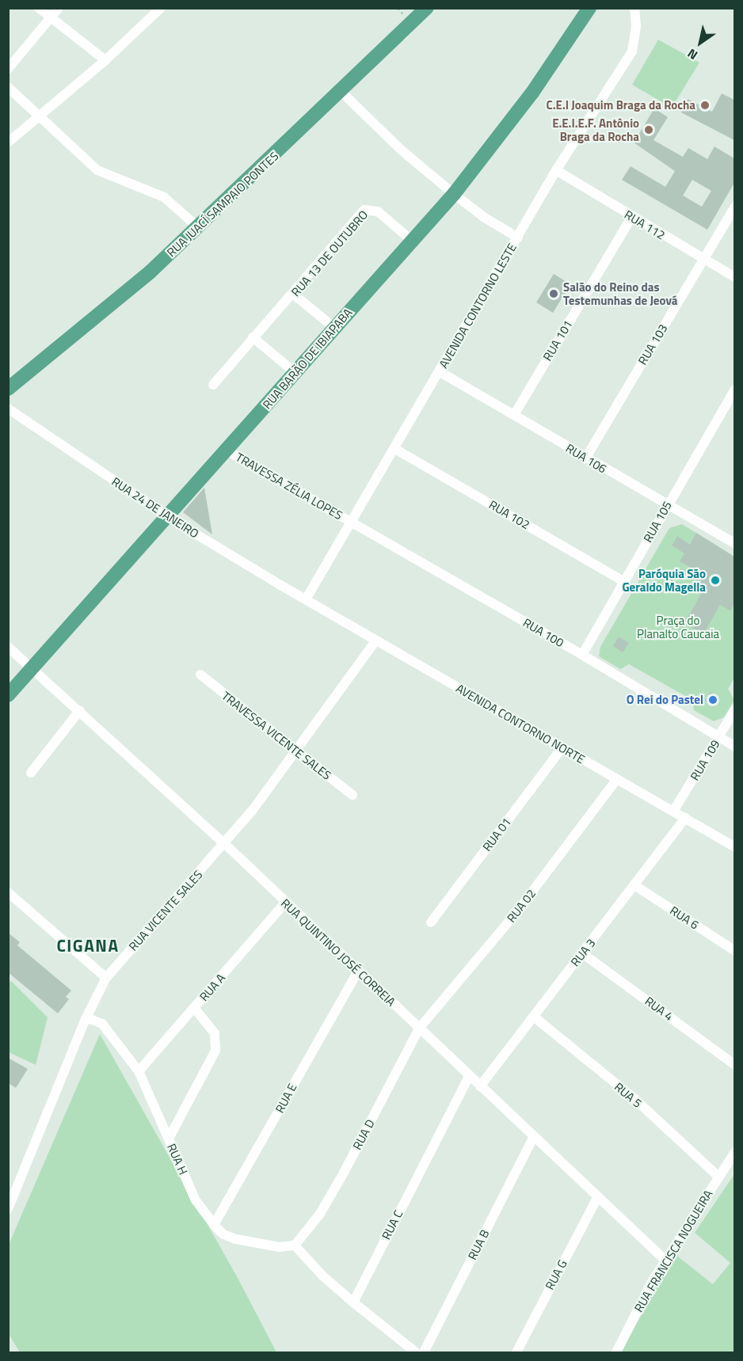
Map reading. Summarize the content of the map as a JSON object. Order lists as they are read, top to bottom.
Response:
{
  "streets": {
    "main road": ["RUA JUACÍ SAMPAIO PONTES", "RUA BARÃO DE IBIAPABA"],
    "street": [
      "RUA 112",
      "RUA 13 DE OUTUBRO",
      "AVENIDA CONTORNO LESTE",
      "RUA 101",
      "RUA 103",
      "RUA 106",
      "TRAVESSA ZÉLIA LOPES",
      "RUA 24 DE JANEIRO",
      "RUA 102",
      "RUA 105",
      "RUA 100",
      "AVENIDA CONTORNO NORTE",
      "TRAVESSA VICENTE SALES",
      "RUA 109",
      "RUA 01",
      "RUA 02",
      "RUA VICENTE SALES",
      "RUA 6",
      "RUA QUINTINO JOSÉ CORREIA",
      "RUA 3",
      "RUA A",
      "RUA 4",
      "RUA 5",
      "RUA E",
      "RUA D",
      "RUA H",
      "RUA C",
      "RUA B",
      "RUA FRANCISCA NOGUEIRA",
      "RUA G"
    ]
  },
  "crossings": [
    ["RUA 112", "AVENIDA CONTORNO LESTE"],
    ["RUA 112", "RUA 101"],
    ["RUA 112", "RUA 103"],
    ["RUA 13 DE OUTUBRO", "RUA BARÃO DE IBIAPABA"],
    ["AVENIDA CONTORNO LESTE", "RUA 106"],
    ["AVENIDA CONTORNO LESTE", "TRAVESSA ZÉLIA LOPES"],
    ["AVENIDA CONTORNO LESTE", "RUA 24 DE JANEIRO"],
    ["AVENIDA CONTORNO LESTE", "RUA 102"],
    ["AVENIDA CONTORNO LESTE", "RUA 100"],
    ["AVENIDA CONTORNO LESTE", "AVENIDA CONTORNO NORTE"],
    ["RUA 101", "RUA 106"],
    ["RUA 103", "RUA 106"],
    ["RUA BARÃO DE IBIAPABA", "TRAVESSA ZÉLIA LOPES"],
    ["RUA BARÃO DE IBIAPABA", "RUA 24 DE JANEIRO"],
    ["RUA BARÃO DE IBIAPABA", "RUA QUINTINO JOSÉ CORREIA"],
    ["RUA 106", "RUA 105"],
    ["TRAVESSA ZÉLIA LOPES", "RUA 100"],
    ["RUA 24 DE JANEIRO", "AVENIDA CONTORNO NORTE"],
    ["RUA 102", "RUA 105"],
    ["RUA 105", "RUA 100"],
    ["RUA 100", "RUA 109"],
    ["AVENIDA CONTORNO NORTE", "RUA 109"],
    ["AVENIDA CONTORNO NORTE", "RUA 01"],
    ["AVENIDA CONTORNO NORTE", "RUA 02"],
    ["AVENIDA CONTORNO NORTE", "RUA VICENTE SALES"],
    ["AVENIDA CONTORNO NORTE", "RUA 3"],
    ["TRAVESSA VICENTE SALES", "RUA VICENTE SALES"],
    ["RUA 02", "RUA QUINTINO JOSÉ CORREIA"],
    ["RUA 02", "RUA D"],
    ["RUA VICENTE SALES", "RUA QUINTINO JOSÉ CORREIA"],
    ["RUA VICENTE SALES", "RUA H"],
    ["RUA 6", "RUA 3"],
    ["RUA QUINTINO JOSÉ CORREIA", "RUA 3"],
    ["RUA QUINTINO JOSÉ CORREIA", "RUA A"],
    ["RUA QUINTINO JOSÉ CORREIA", "RUA E"],
    ["RUA QUINTINO JOSÉ CORREIA", "RUA D"],
    ["RUA QUINTINO JOSÉ CORREIA", "RUA C"],
    ["RUA QUINTINO JOSÉ CORREIA", "RUA B"],
    ["RUA QUINTINO JOSÉ CORREIA", "RUA FRANCISCA NOGUEIRA"],
    ["RUA QUINTINO JOSÉ CORREIA", "RUA G"],
    ["RUA 3", "RUA 4"],
    ["RUA 3", "RUA 5"],
    ["RUA A", "RUA H"],
    ["RUA 5", "RUA FRANCISCA NOGUEIRA"],
    ["RUA E", "RUA H"],
    ["RUA D", "RUA H"]
  ],
  "districts": ["CIGANA"],
  "parks": ["Praça do Planalto Caucaia"],
  "places": [
    "C.E.I Joaquim Braga da Rocha",
    "E.E.I.E.F. Antônio Braga da Rocha",
    "Salão do Reino das Testemunhas de Jeová",
    "Paróquia São Geraldo Magella",
    "O Rei do Pastel"
  ],
  "north": "bottom left"
}
